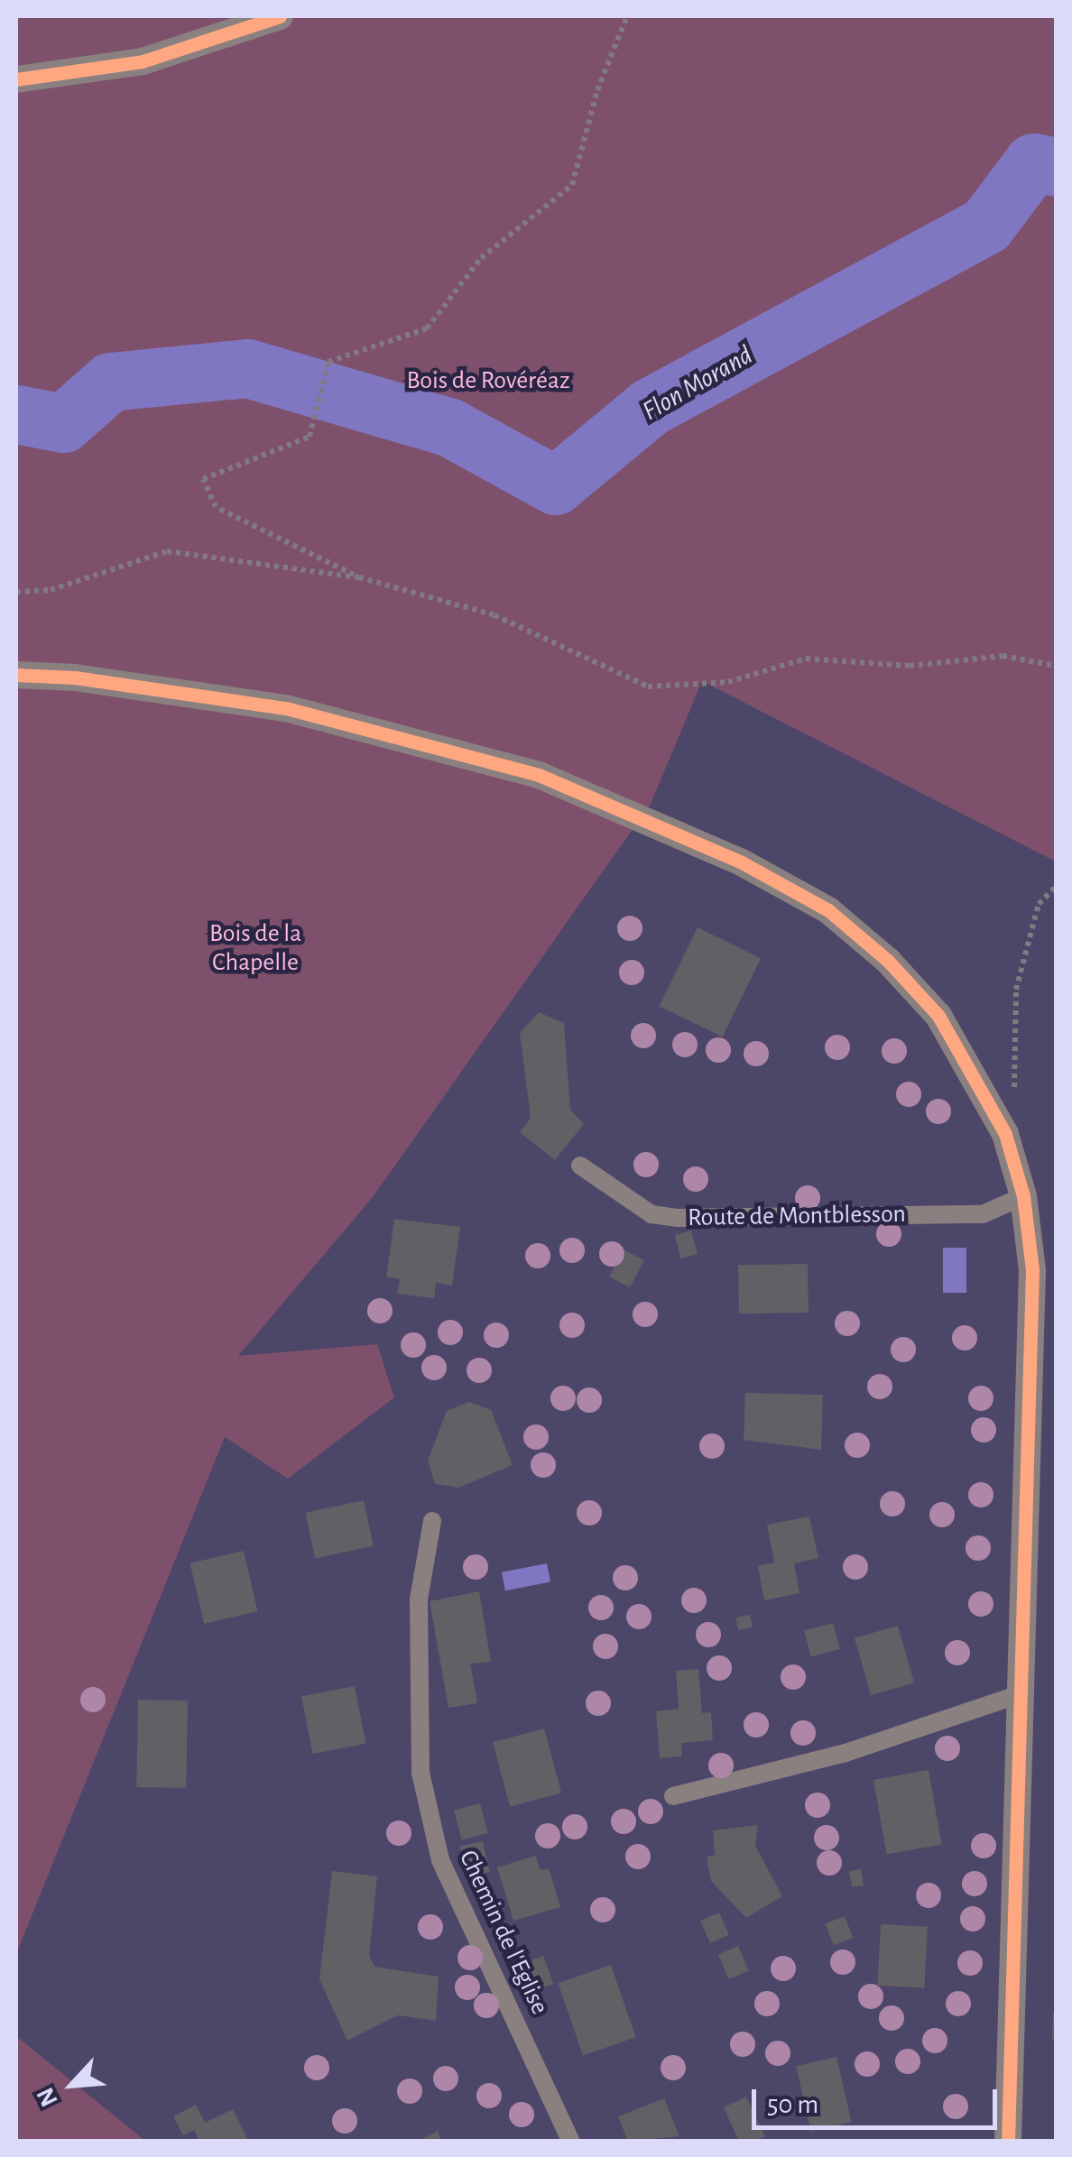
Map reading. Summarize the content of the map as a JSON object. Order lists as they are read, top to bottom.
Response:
{
  "streets": {
    "lane": ["Route de Montblesson", "Chemin de l'Eglise"]
  },
  "water": ["Flon Morand"],
  "parks": ["Bois de Rovéréaz", "Bois de la Chapelle"],
  "scale_bar": "50 m",
  "north": "bottom left"
}
